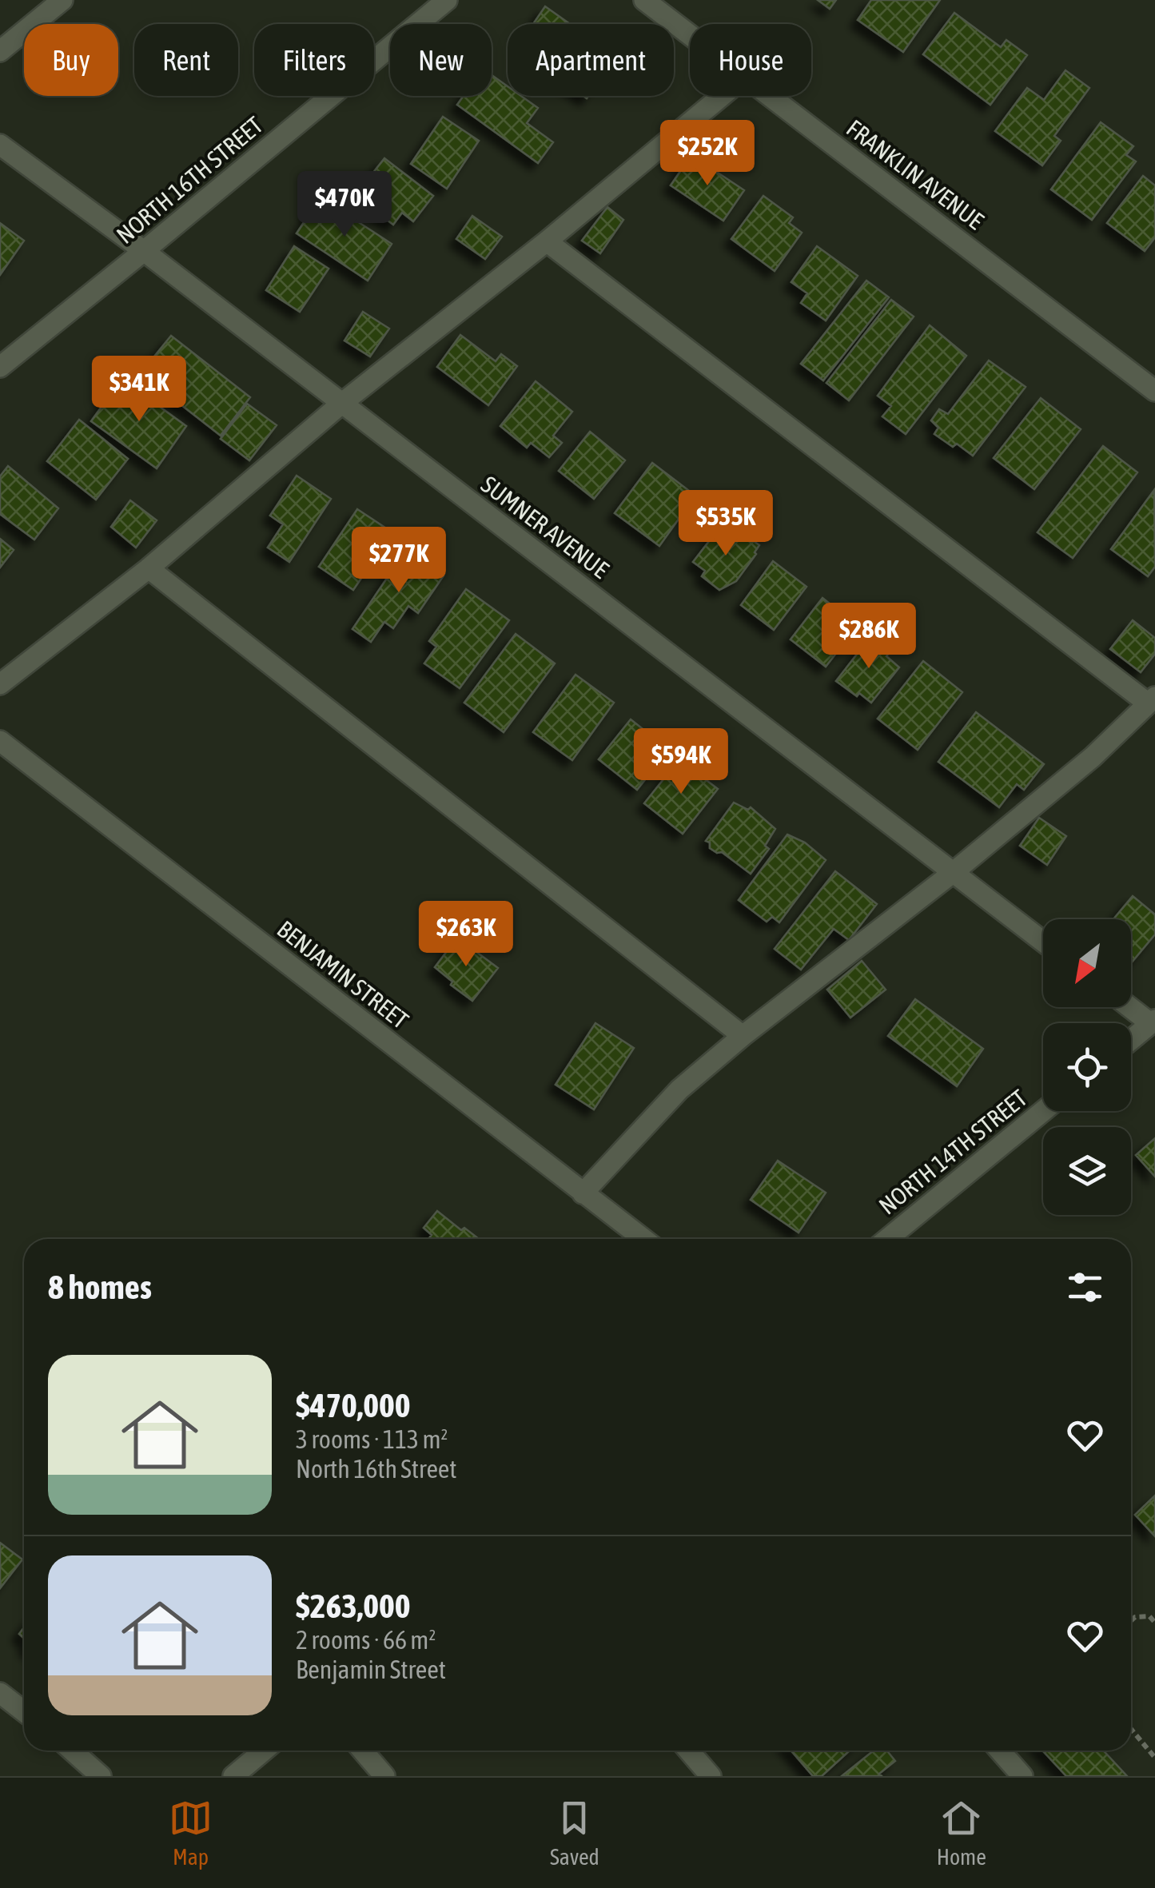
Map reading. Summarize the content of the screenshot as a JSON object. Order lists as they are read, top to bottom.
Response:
{
  "streets": {
    "street": [
      "FRANKLIN AVENUE",
      "NORTH 16TH STREET",
      "SUMNER AVENUE",
      "BENJAMIN STREET",
      "NORTH 14TH STREET"
    ]
  },
  "crossings": [
    ["NORTH 16TH STREET", "SUMNER AVENUE"]
  ],
  "north": "bottom left",
  "page": {
    "chip": [
      "Buy",
      "Rent",
      "Filters",
      "New",
      "Apartment",
      "House"
    ],
    "price": [
      "$252K",
      "$470K",
      "$341K",
      "$535K",
      "$277K",
      "$286K",
      "$594K",
      "$263K"
    ],
    "heading": "8 homes",
    "list": [
      {
        "name": "$470,000",
        "note": "3 rooms · 113 m² · North 16th Street"
      },
      {
        "name": "$263,000",
        "note": "2 rooms · 66 m² · Benjamin Street"
      }
    ],
    "tabs": ["Map", "Saved", "Home"]
  }
}
